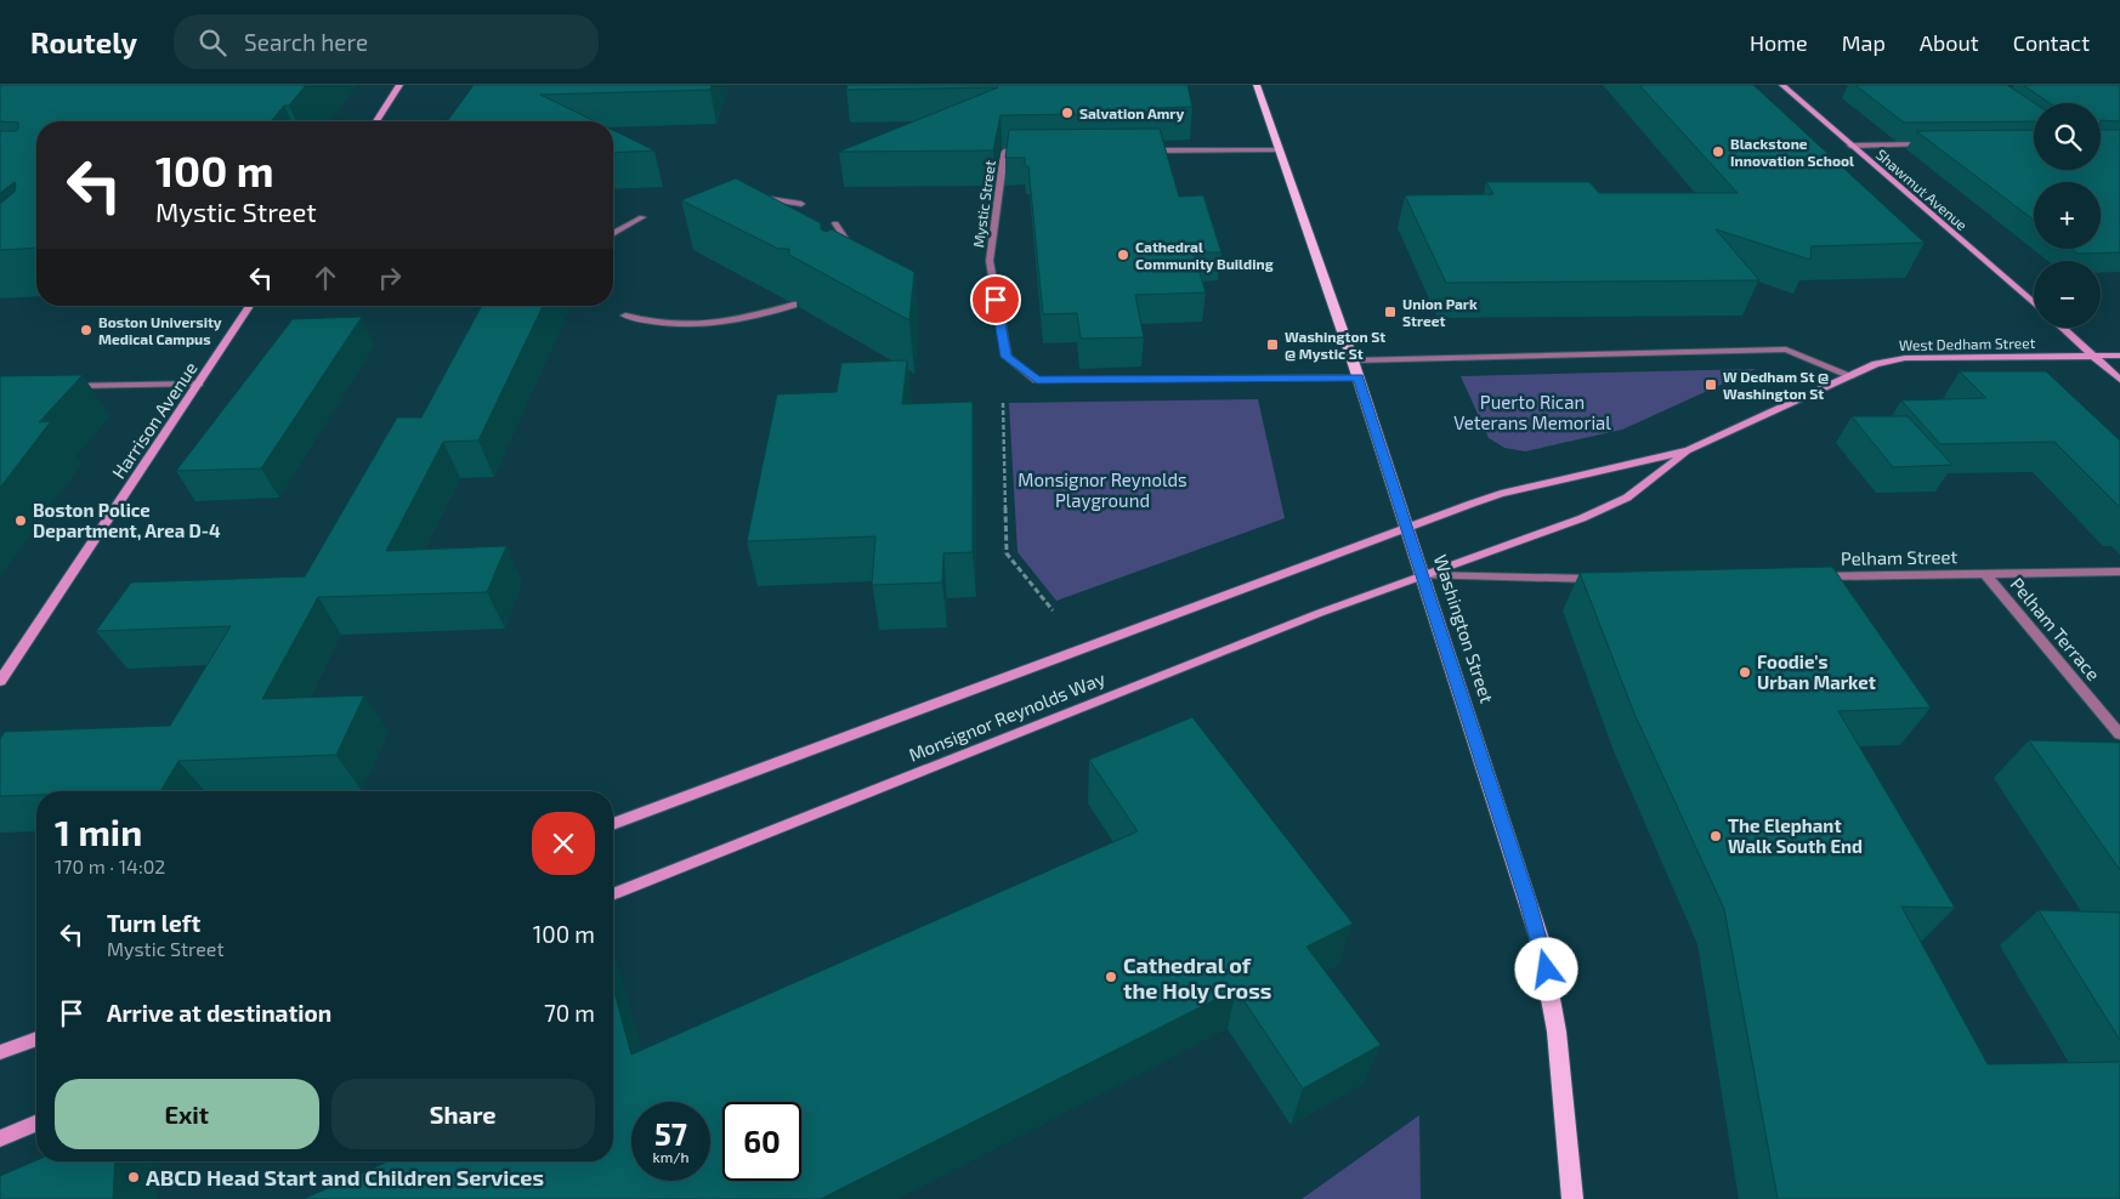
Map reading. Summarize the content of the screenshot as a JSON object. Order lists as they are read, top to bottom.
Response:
{
  "streets": {
    "main road": [
      "Shawmut Avenue",
      "West Dedham Street",
      "Harrison Avenue",
      "Washington Street",
      "Monsignor Reynolds Way"
    ],
    "street": ["Mystic Street", "Pelham Street", "Pelham Terrace"]
  },
  "crossings": [
    ["Mystic Street", "Washington Street"],
    ["West Dedham Street", "Washington Street"],
    ["West Dedham Street", "Monsignor Reynolds Way"],
    ["Pelham Street", "Pelham Terrace"],
    ["Washington Street", "Monsignor Reynolds Way"]
  ],
  "parks": ["Puerto Rican Veterans Memorial", "Monsignor Reynolds Playground"],
  "places": {
    "other": [
      "Salvation Amry",
      "Blackstone Innovation School",
      "Cathedral Community Building",
      "Boston University Medical Campus",
      "Boston Police Department, Area D-4",
      "Foodie's Urban Market",
      "The Elephant Walk South End",
      "Cathedral of the Holy Cross",
      "ABCD Head Start and Children Services"
    ],
    "transit": ["Union Park Street", "Washington St @ Mystic St", "W Dedham St @ Washington St"]
  },
  "page": {
    "header": "Routely",
    "search": "Search here",
    "nav": [
      "Home",
      "Map",
      "About",
      "Contact"
    ],
    "map_buttons": ["+", "−"],
    "turn": ["100 m", "Mystic Street"],
    "heading": ["1 min", "170 m · 14:02"],
    "list": [
      {
        "name": "Turn left",
        "note": "Mystic Street",
        "value": "100 m"
      },
      {
        "name": "Arrive at destination",
        "value": "70 m"
      }
    ],
    "buttons": ["Exit", "Share"],
    "speed": "57 km/h",
    "limit": "60"
  }
}
